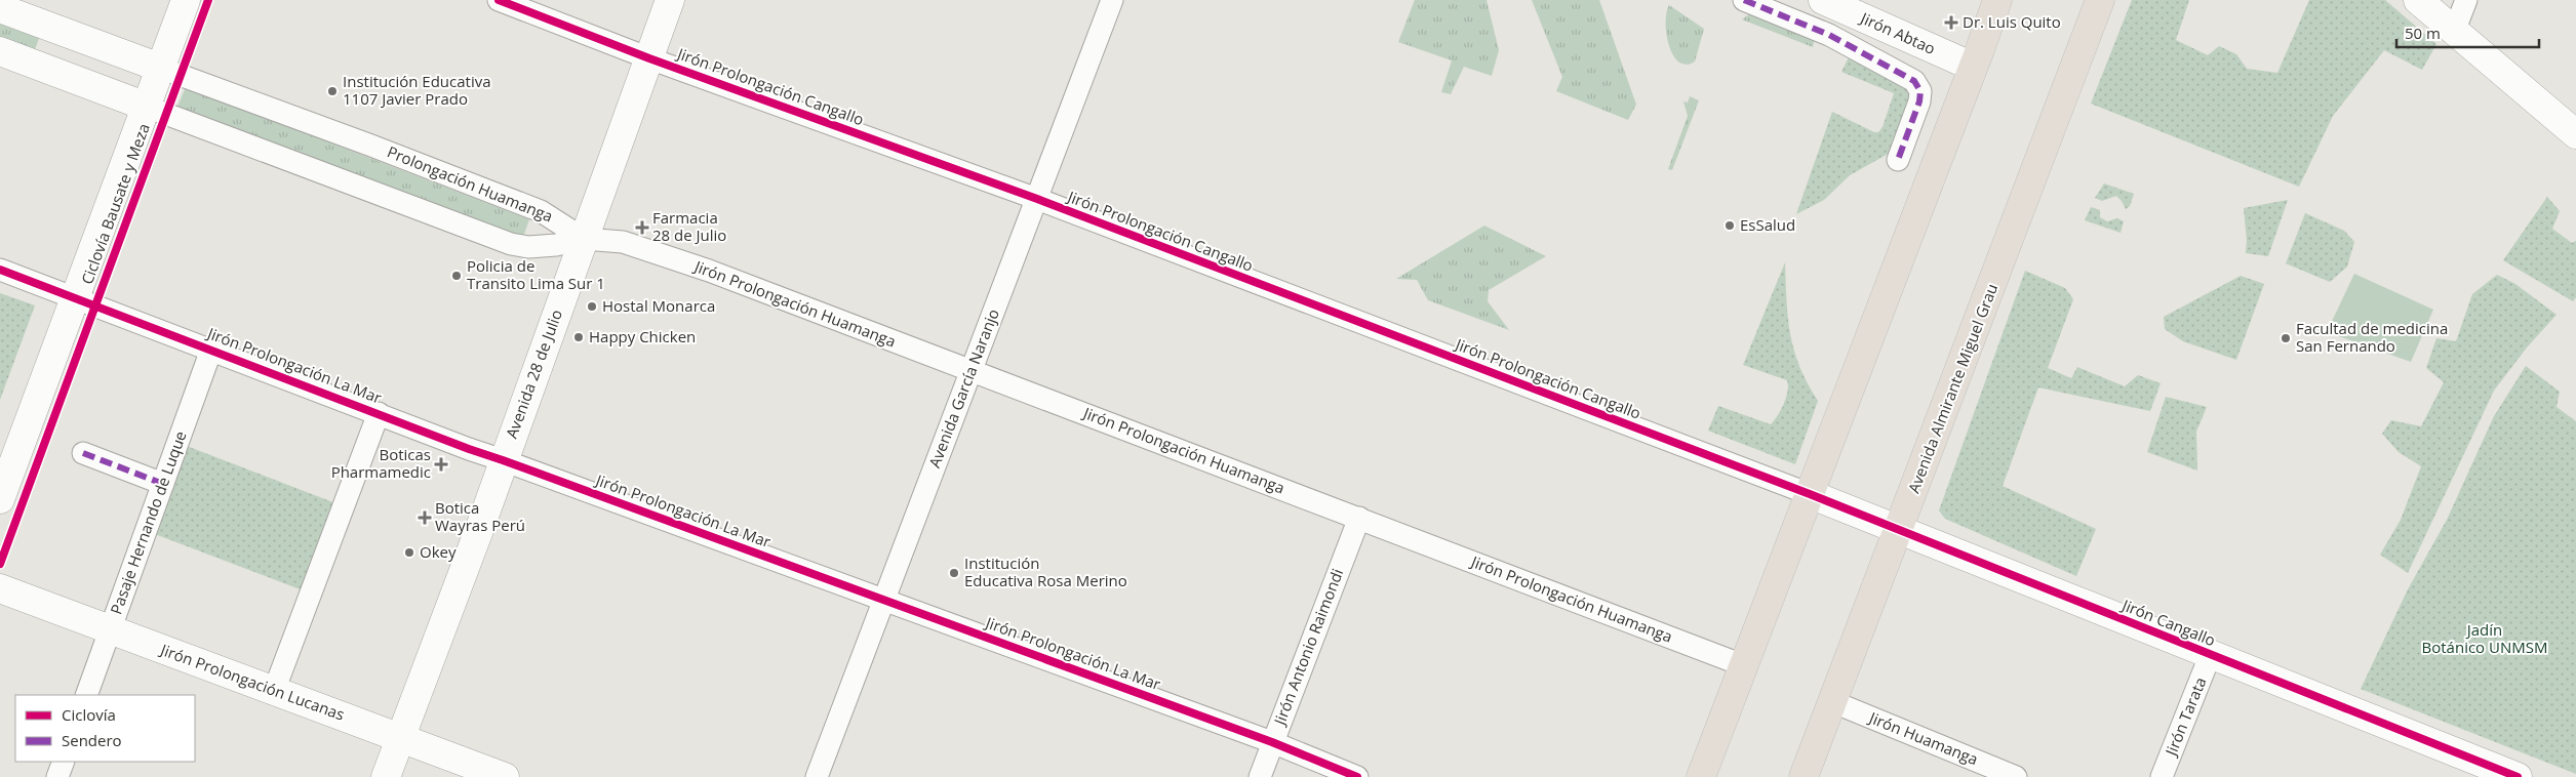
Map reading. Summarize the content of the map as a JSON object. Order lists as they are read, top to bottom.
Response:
{
  "streets": {
    "main road": ["Avenida Almirante Miguel Grau"],
    "street": [
      "Jirón Abtao",
      "Jirón Prolongación Cangallo",
      "Prolongación Huamanga",
      "Jirón Prolongación Huamanga",
      "Jirón Prolongación La Mar",
      "Avenida 28 de Julio",
      "Avenida García Naranjo",
      "Pasaje Hernando de Luque",
      "Jirón Cangallo",
      "Jirón Antonio Raimondi",
      "Jirón Prolongación Lucanas",
      "Jirón Tarata",
      "Jirón Huamanga"
    ],
    "cycle path": ["Ciclovía Bausate y Meza"]
  },
  "crossings": [
    ["Jirón Prolongación Cangallo", "Avenida 28 de Julio"],
    ["Jirón Prolongación Cangallo", "Avenida García Naranjo"],
    ["Jirón Prolongación Cangallo", "Jirón Cangallo"],
    ["Prolongación Huamanga", "Jirón Prolongación Huamanga"],
    ["Prolongación Huamanga", "Avenida 28 de Julio"],
    ["Jirón Prolongación Huamanga", "Avenida 28 de Julio"],
    ["Jirón Prolongación Huamanga", "Avenida García Naranjo"],
    ["Jirón Prolongación Huamanga", "Jirón Antonio Raimondi"],
    ["Jirón Prolongación La Mar", "Avenida 28 de Julio"],
    ["Jirón Prolongación La Mar", "Avenida García Naranjo"],
    ["Jirón Prolongación La Mar", "Pasaje Hernando de Luque"],
    ["Jirón Prolongación La Mar", "Jirón Antonio Raimondi"],
    ["Avenida 28 de Julio", "Jirón Prolongación Lucanas"],
    ["Avenida Almirante Miguel Grau", "Jirón Cangallo"],
    ["Avenida Almirante Miguel Grau", "Jirón Huamanga"],
    ["Pasaje Hernando de Luque", "Jirón Prolongación Lucanas"],
    ["Jirón Cangallo", "Jirón Tarata"]
  ],
  "parks": ["Jadín Botánico UNMSM"],
  "places": {
    "health": [
      "Dr. Luis Quito",
      "Farmacia 28 de Julio",
      "Boticas Pharmamedic",
      "Botica Wayras Perú"
    ],
    "other": [
      "Institución Educativa 1107 Javier Prado",
      "EsSalud",
      "Policia de Transito Lima Sur 1",
      "Hostal Monarca",
      "Happy Chicken",
      "Facultad de medicina San Fernando",
      "Okey",
      "Institución Educativa Rosa Merino"
    ]
  },
  "legend": ["Ciclovía", "Sendero"],
  "scale_bar": "50 m"
}
